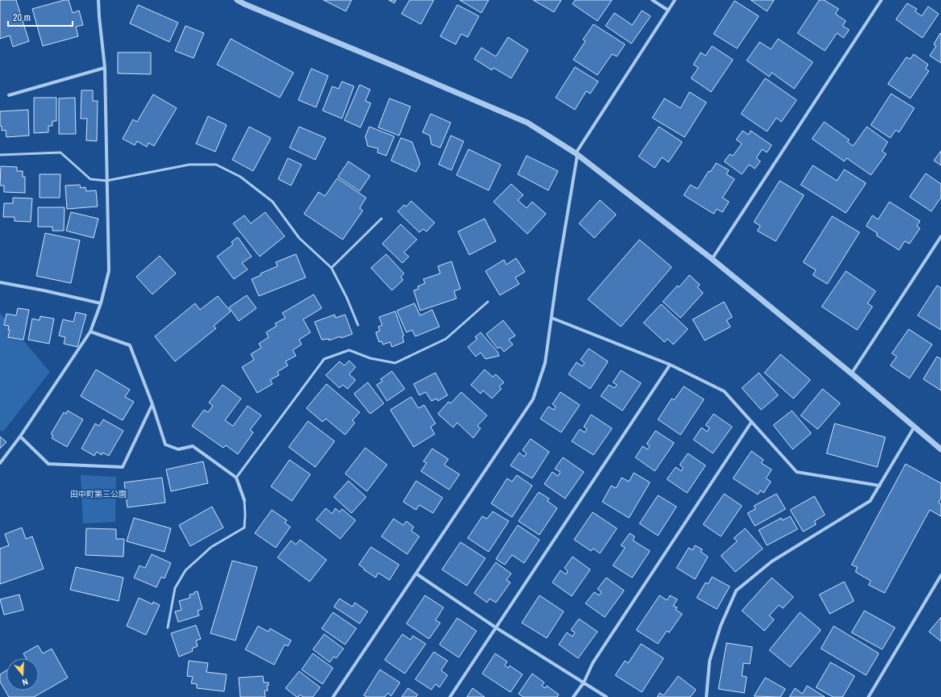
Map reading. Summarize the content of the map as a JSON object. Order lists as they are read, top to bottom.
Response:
{
  "parks": ["田中町第三公園"],
  "scale_bar": "20 m",
  "north": "bottom"
}
